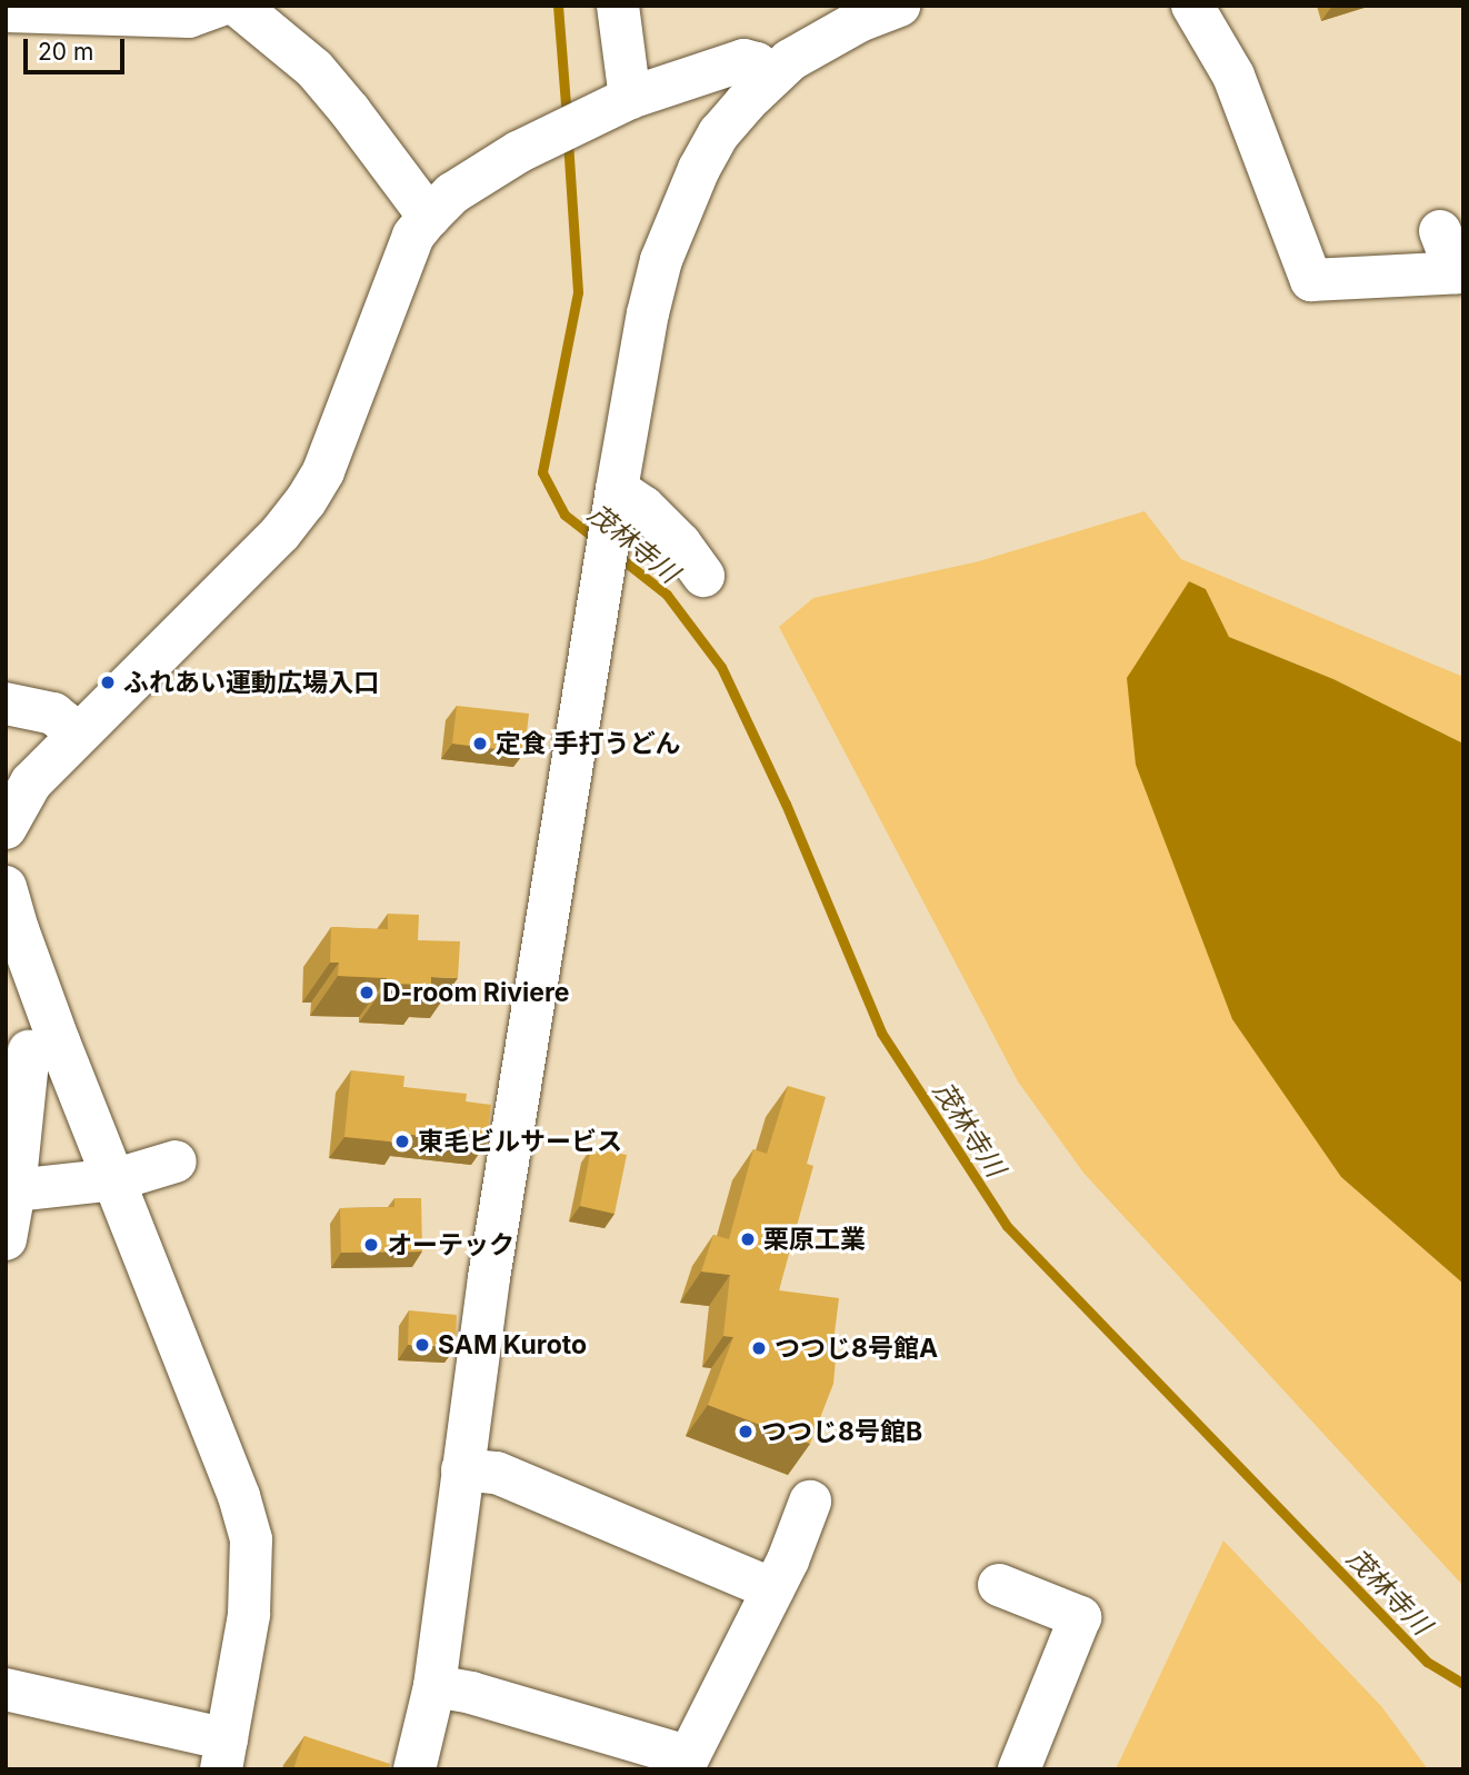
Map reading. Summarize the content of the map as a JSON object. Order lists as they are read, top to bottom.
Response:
{
  "water": ["茂林寺川"],
  "places": [
    "ふれあい運動広場入口",
    "定食 手打うどん",
    "D-room Riviere",
    "東毛ビルサービス",
    "栗原工業",
    "オーテック",
    "SAM Kuroto",
    "つつじ8号館A",
    "つつじ8号館B"
  ],
  "scale_bar": "20 m"
}
